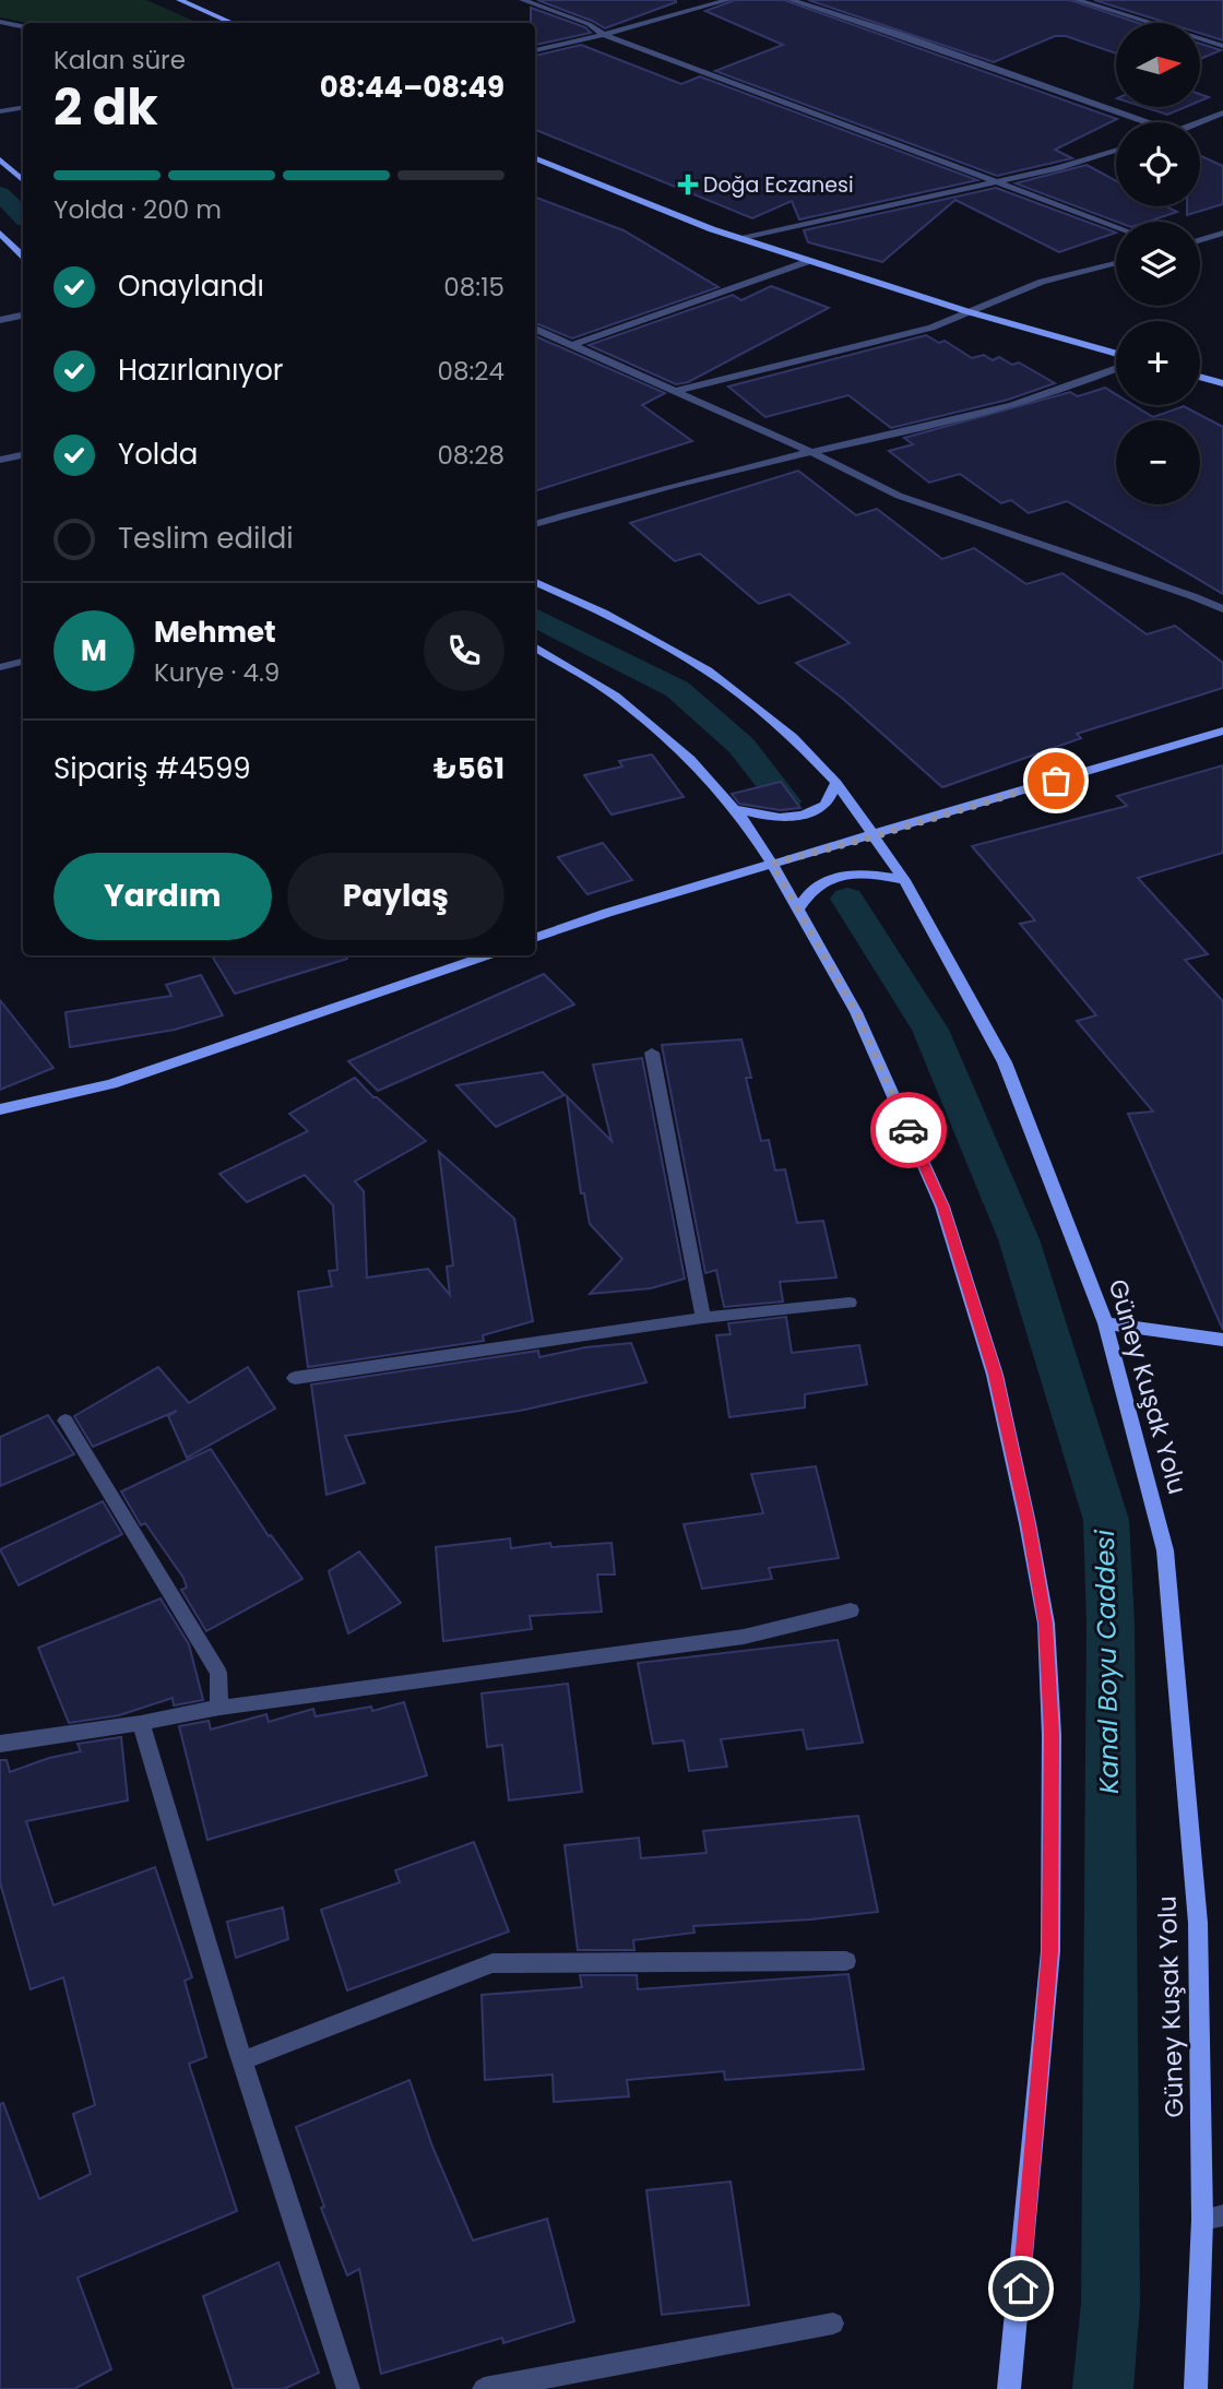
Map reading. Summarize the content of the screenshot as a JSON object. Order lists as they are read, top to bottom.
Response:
{
  "streets": {
    "main road": ["Güney Kuşak Yolu"]
  },
  "water": ["Kanal Boyu Caddesi"],
  "places": {
    "health": ["Doğa Eczanesi"]
  },
  "north": "right",
  "page": {
    "map_buttons": ["+", "−"],
    "heading": ["2 dk", "Kalan süre", "08:44–08:49"],
    "panel": [
      "Mehmet",
      "Kurye · 4.9",
      "Sipariş #4599",
      "₺561"
    ],
    "bar": "Yolda · 200 m",
    "list": [
      ["Onaylandı", "08:15"],
      ["Hazırlanıyor", "08:24"],
      ["Yolda", "08:28"],
      "Teslim edildi"
    ],
    "round": "M",
    "buttons": ["Yardım", "Paylaş"]
  }
}
